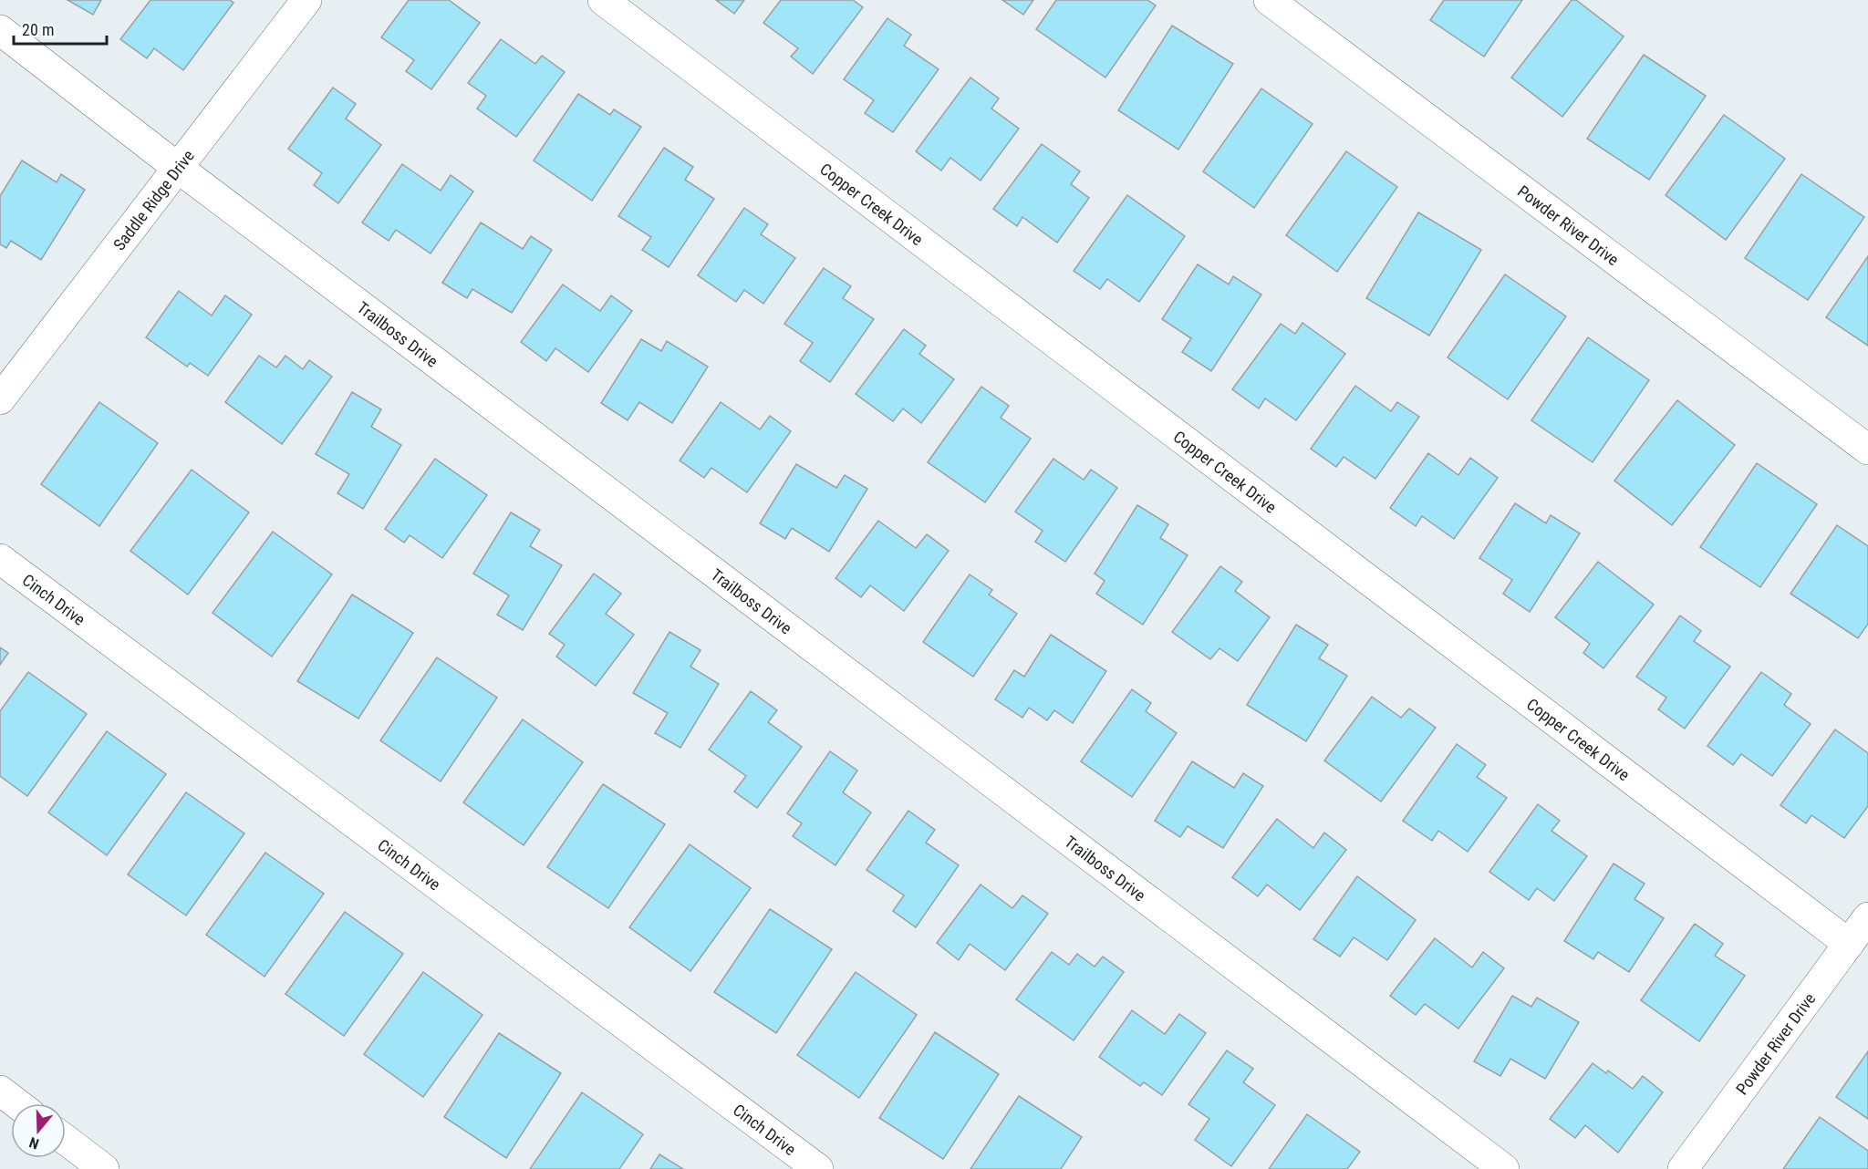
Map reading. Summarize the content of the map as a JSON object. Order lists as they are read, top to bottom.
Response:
{
  "streets": {
    "street": [
      "Saddle Ridge Drive",
      "Copper Creek Drive",
      "Powder River Drive",
      "Trailboss Drive",
      "Cinch Drive"
    ]
  },
  "crossings": [
    ["Saddle Ridge Drive", "Trailboss Drive"],
    ["Copper Creek Drive", "Powder River Drive"]
  ],
  "scale_bar": "20 m",
  "north": "bottom"
}
